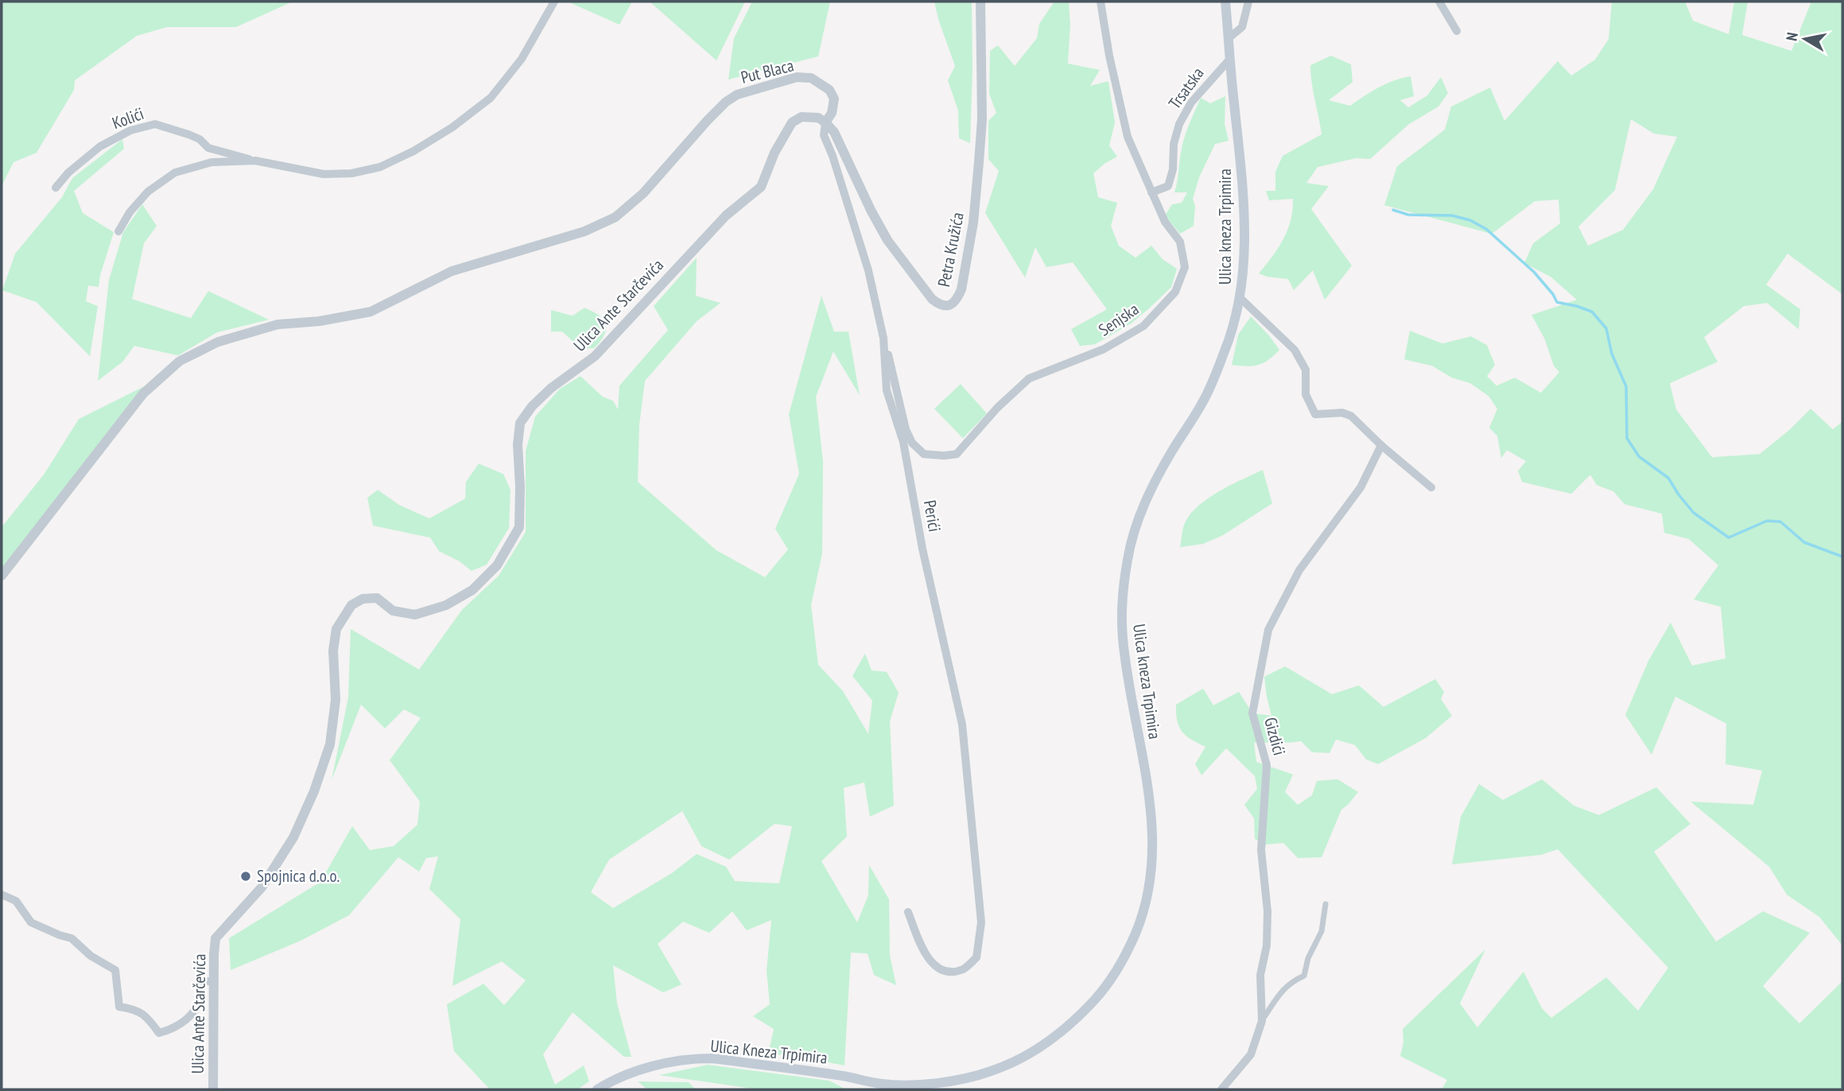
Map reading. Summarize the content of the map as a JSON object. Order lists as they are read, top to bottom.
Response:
{
  "streets": {
    "main road": ["Ulica kneza Trpimira", "Ulica Kneza Trpimira"],
    "street": [
      "Put Blaca",
      "Trsatska",
      "Kolići",
      "Petra Kružića",
      "Ulica Ante Starčevića",
      "Senjska",
      "Perići",
      "Gizdići"
    ]
  },
  "crossings": [
    ["Put Blaca", "Petra Kružića"],
    ["Put Blaca", "Ulica Ante Starčevića"],
    ["Put Blaca", "Perići"],
    ["Trsatska", "Ulica kneza Trpimira"],
    ["Trsatska", "Senjska"],
    ["Ulica kneza Trpimira", "Ulica Kneza Trpimira"],
    ["Petra Kružića", "Ulica Ante Starčevića"],
    ["Petra Kružića", "Perići"],
    ["Ulica Ante Starčevića", "Perići"],
    ["Senjska", "Perići"]
  ],
  "places": ["Spojnica d.o.o."],
  "north": "left"
}
